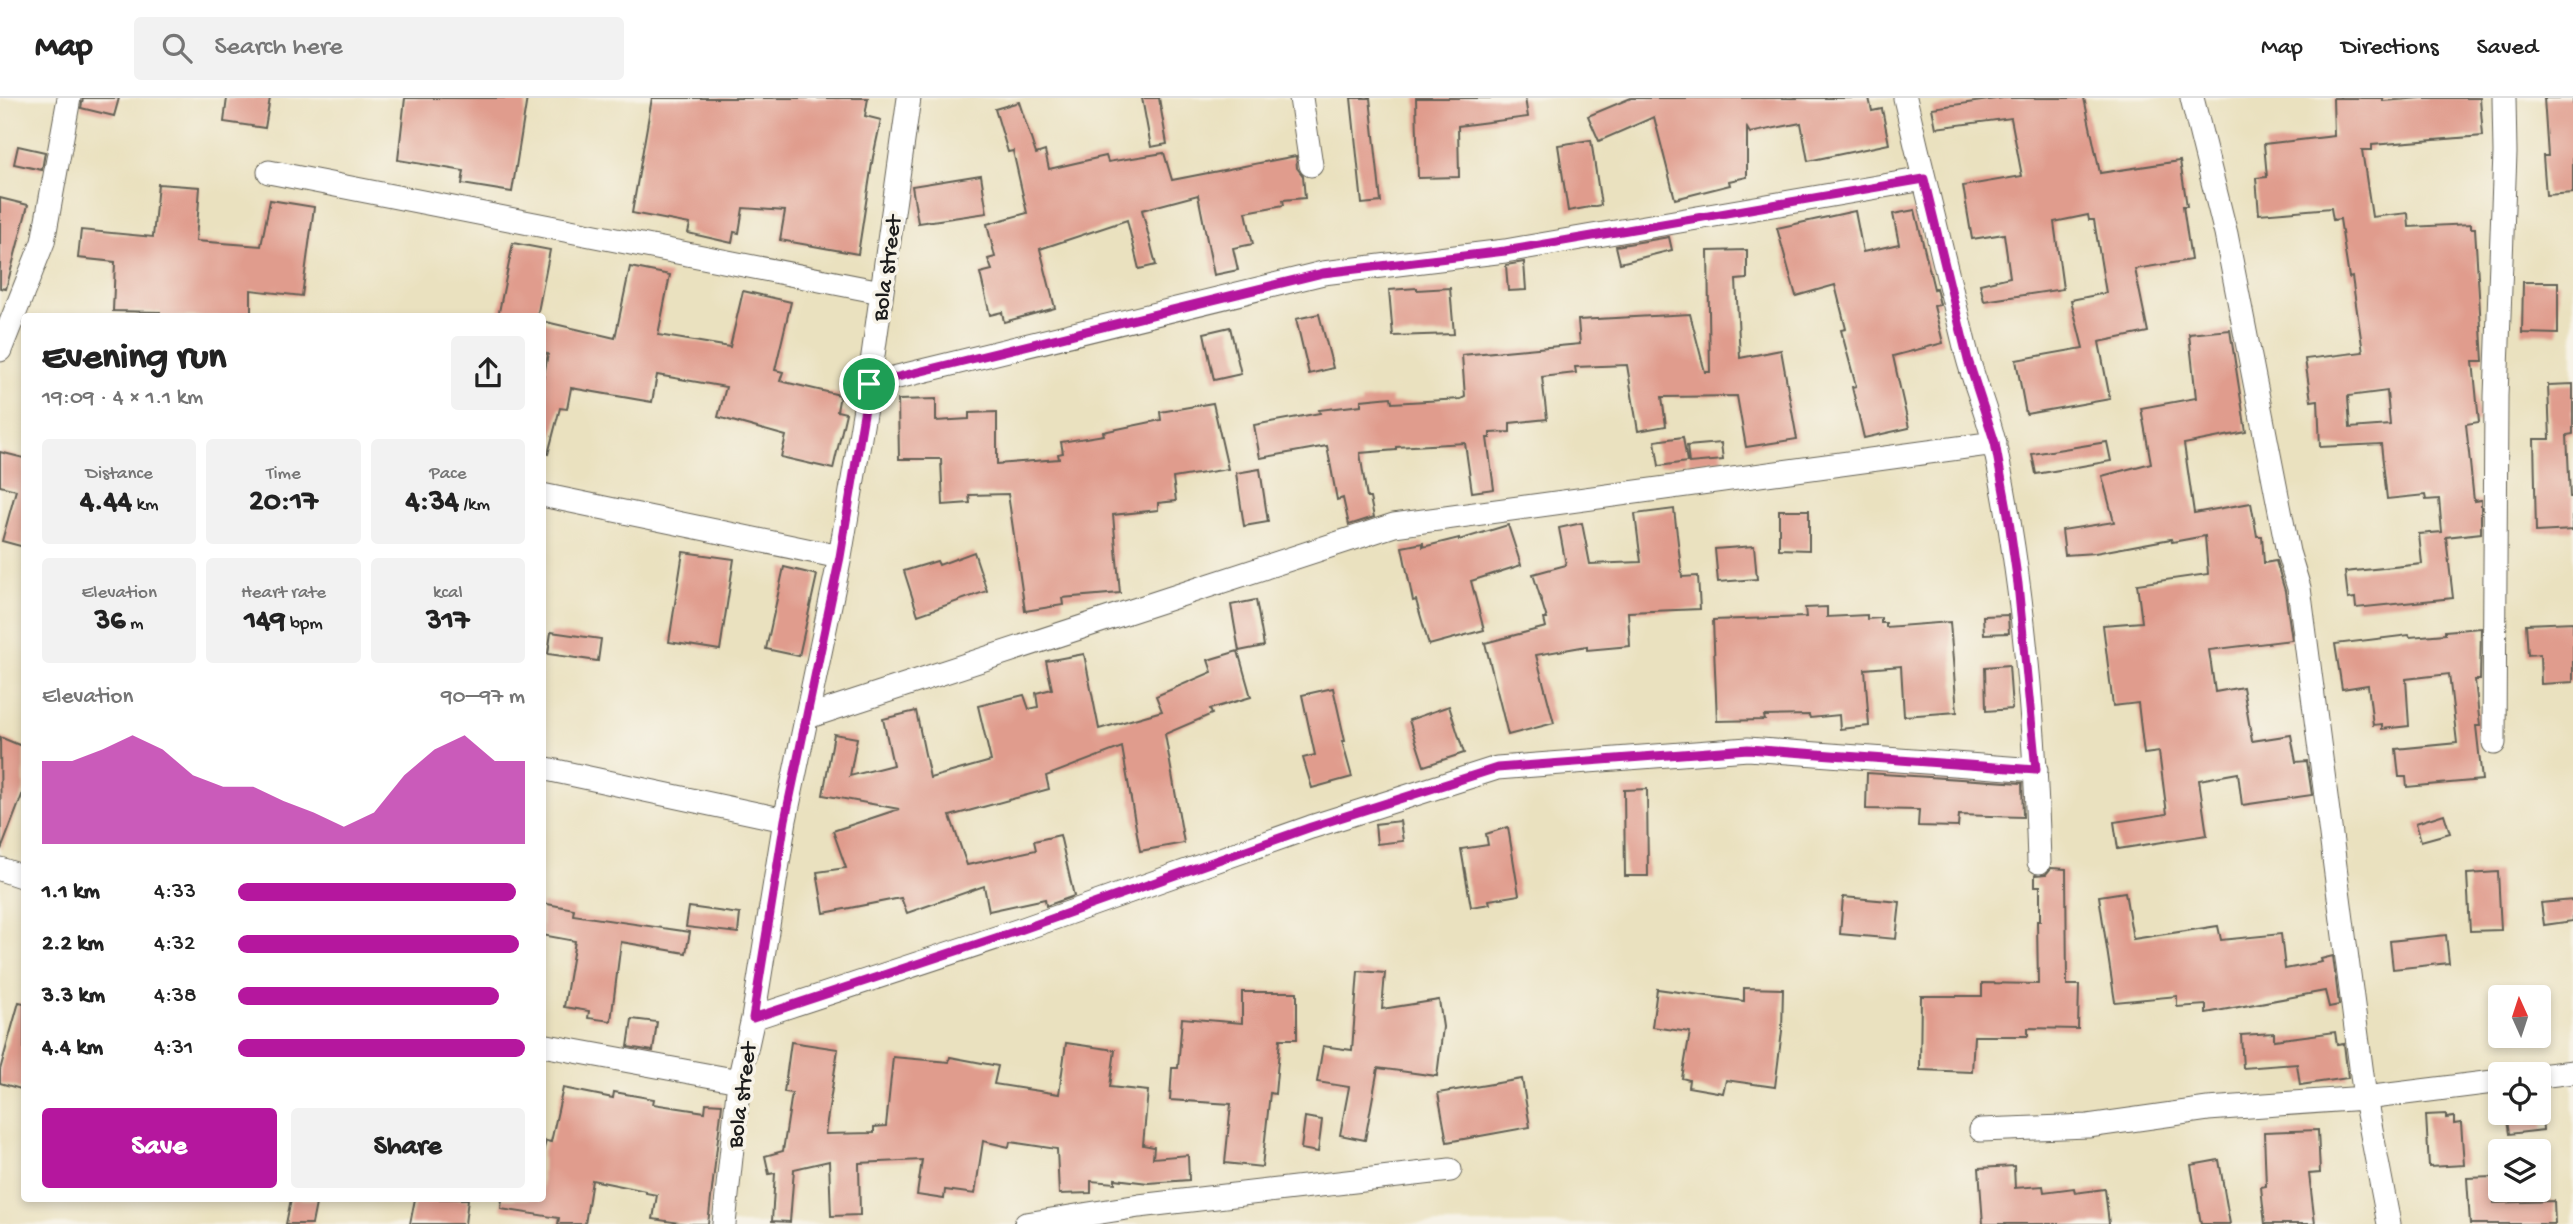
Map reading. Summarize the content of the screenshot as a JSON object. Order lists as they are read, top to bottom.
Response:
{
  "streets": {
    "street": ["Bola street"]
  },
  "north": "top",
  "page": {
    "header": "Map",
    "search": "Search here",
    "nav": ["Map", "Directions", "Saved"],
    "heading": ["Evening run", "19:09 · 4 × 1.1 km"],
    "stats": [
      ["Distance", "4.44 km"],
      ["Time", "20:17"],
      ["Pace", "4:34 /km"],
      ["Elevation", "36 m"],
      ["Heart rate", "149 bpm"],
      ["kcal", "317"]
    ],
    "chart": ["Elevation", "90–97 m"],
    "list": [
      {
        "name": "1.1 km",
        "note": "4:33"
      },
      {
        "name": "2.2 km",
        "note": "4:32"
      },
      {
        "name": "3.3 km",
        "note": "4:38"
      },
      {
        "name": "4.4 km",
        "note": "4:31"
      }
    ],
    "buttons": ["Save", "Share"]
  }
}
